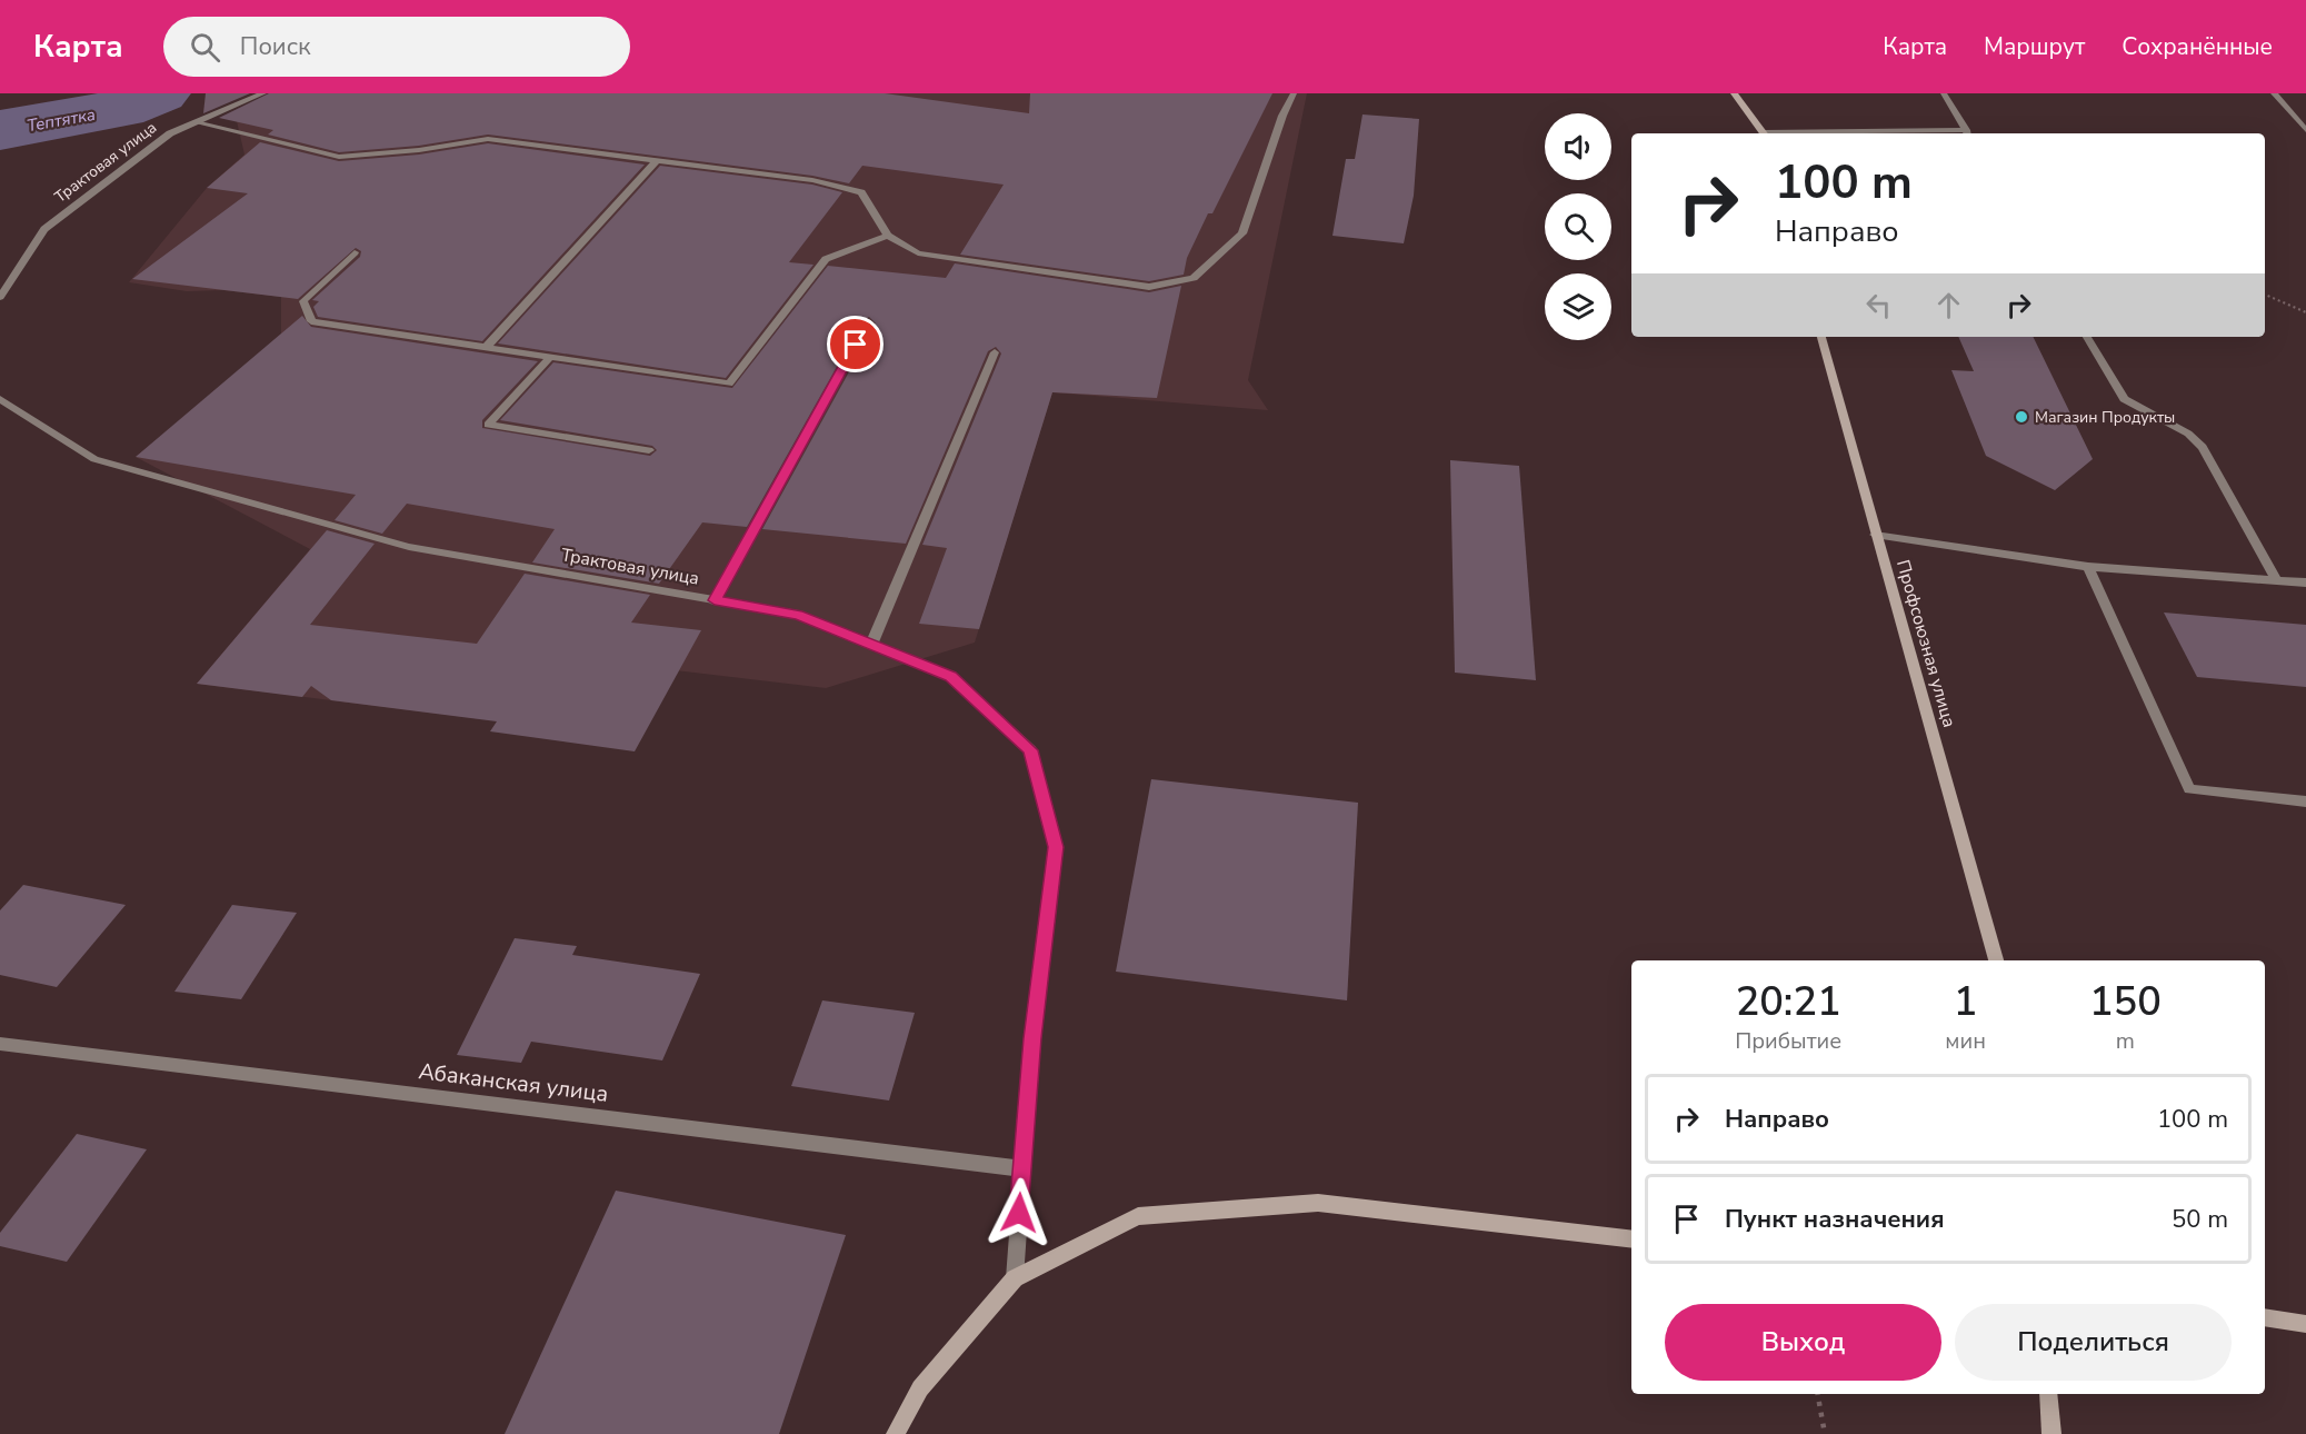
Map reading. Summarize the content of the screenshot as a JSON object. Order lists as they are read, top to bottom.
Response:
{
  "streets": {
    "main road": ["Профсоюзная улица"],
    "street": ["Трактовая улица", "Абаканская улица"]
  },
  "crossings": [
    ["Трактовая улица", "Абаканская улица"]
  ],
  "water": ["Тептятка"],
  "places": ["Магазин Продукты"],
  "page": {
    "header": "Карта",
    "search": "Поиск",
    "nav": ["Карта", "Маршрут", "Сохранённые"],
    "turn": ["100 m", "Направо"],
    "eta": [
      "20:21",
      "Прибытие",
      "1",
      "мин",
      "150",
      "m"
    ],
    "list": [
      {
        "name": "Направо",
        "value": "100 m"
      },
      {
        "name": "Пункт назначения",
        "value": "50 m"
      }
    ],
    "buttons": ["Выход", "Поделиться"]
  }
}
